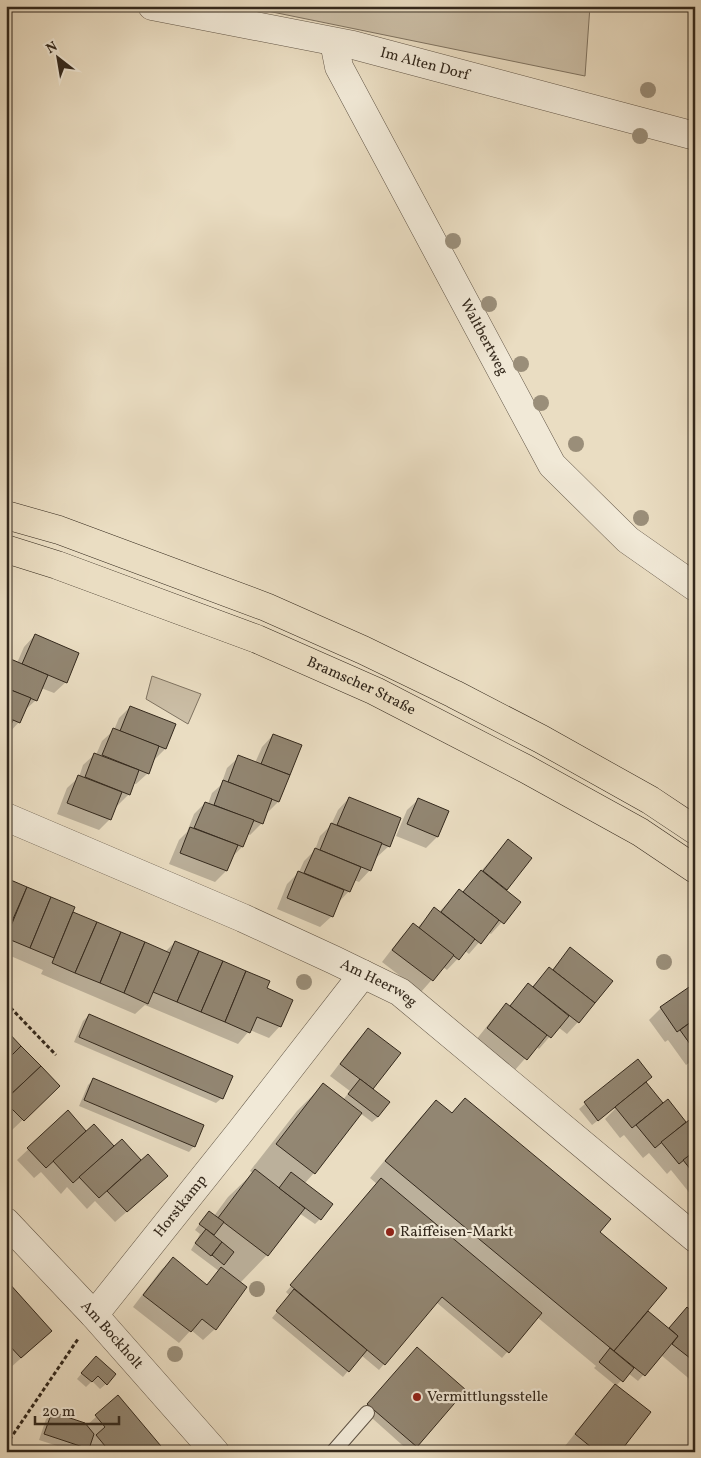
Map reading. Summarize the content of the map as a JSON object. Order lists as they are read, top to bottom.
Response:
{
  "streets": {
    "highway": ["Bramscher Straße"],
    "street": [
      "Im Alten Dorf",
      "Waltbertweg",
      "Am Heerweg",
      "Horstkamp",
      "Am Bockholt"
    ]
  },
  "crossings": [
    ["Im Alten Dorf", "Waltbertweg"],
    ["Am Heerweg", "Horstkamp"],
    ["Horstkamp", "Am Bockholt"]
  ],
  "places": ["Raiffeisen-Markt", "Vermittlungsstelle"],
  "scale_bar": "20 m",
  "north": "top left"
}
